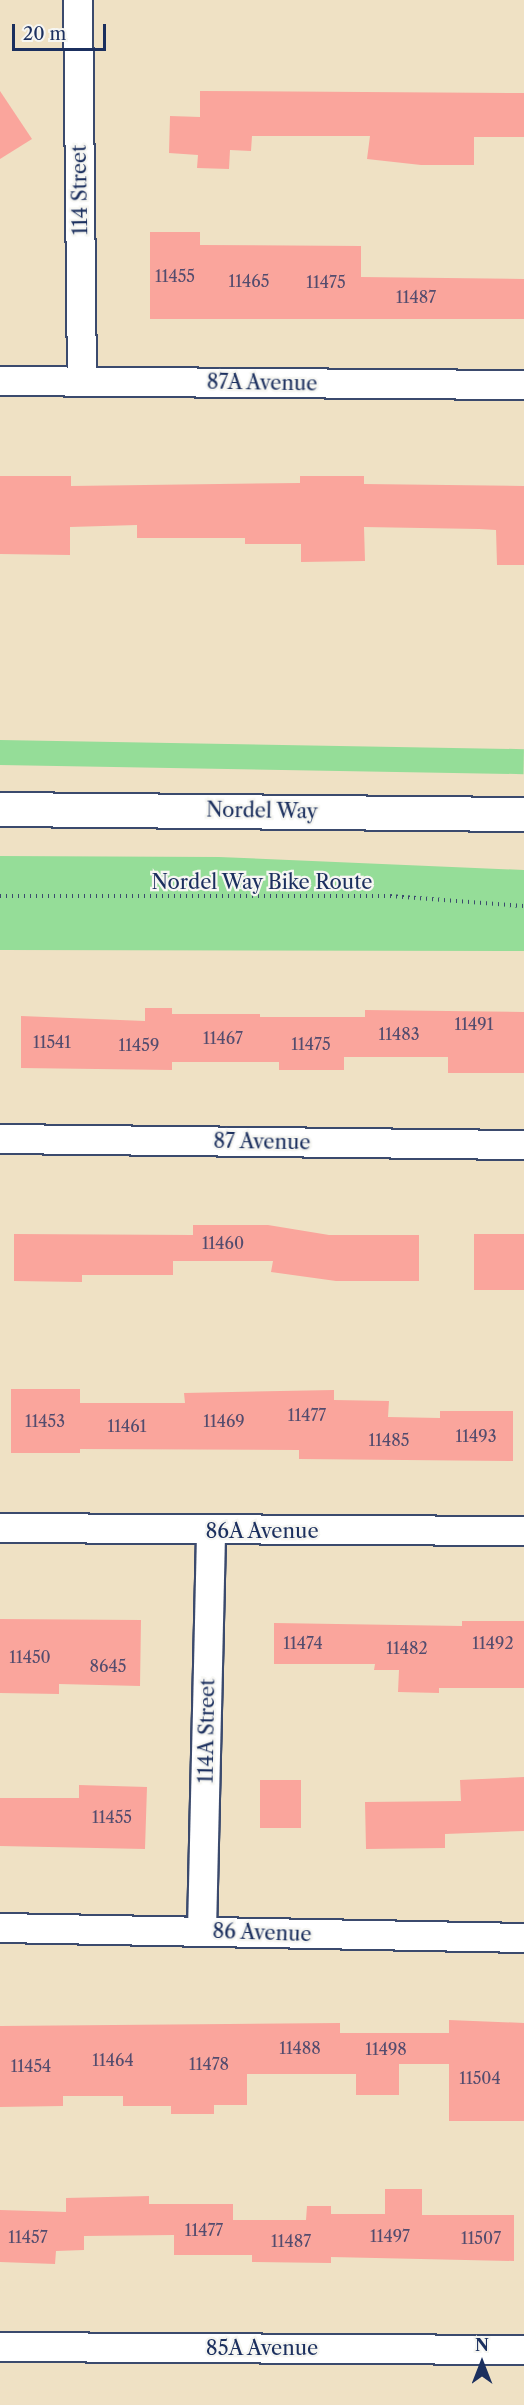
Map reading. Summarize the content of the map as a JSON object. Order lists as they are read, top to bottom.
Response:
{
  "streets": {
    "main road": ["Nordel Way"],
    "street": [
      "114 Street",
      "87A Avenue",
      "87 Avenue",
      "86A Avenue",
      "114A Street",
      "86 Avenue",
      "85A Avenue"
    ],
    "path": ["Nordel Way Bike Route"]
  },
  "crossings": [
    ["114 Street", "87A Avenue"],
    ["86A Avenue", "114A Street"],
    ["114A Street", "86 Avenue"]
  ],
  "house_numbers": [
    "11455",
    "11465",
    "11475",
    "11487",
    "11491",
    "11483",
    "11467",
    "11541",
    "11475",
    "11459",
    "11460",
    "11477",
    "11453",
    "11469",
    "11461",
    "11493",
    "11485",
    "11474",
    "11492",
    "11482",
    "11450",
    "8645",
    "11455",
    "11488",
    "11498",
    "11464",
    "11478",
    "11454",
    "11504",
    "11477",
    "11497",
    "11457",
    "11507",
    "11487"
  ],
  "scale_bar": "20 m",
  "north": "top"
}
